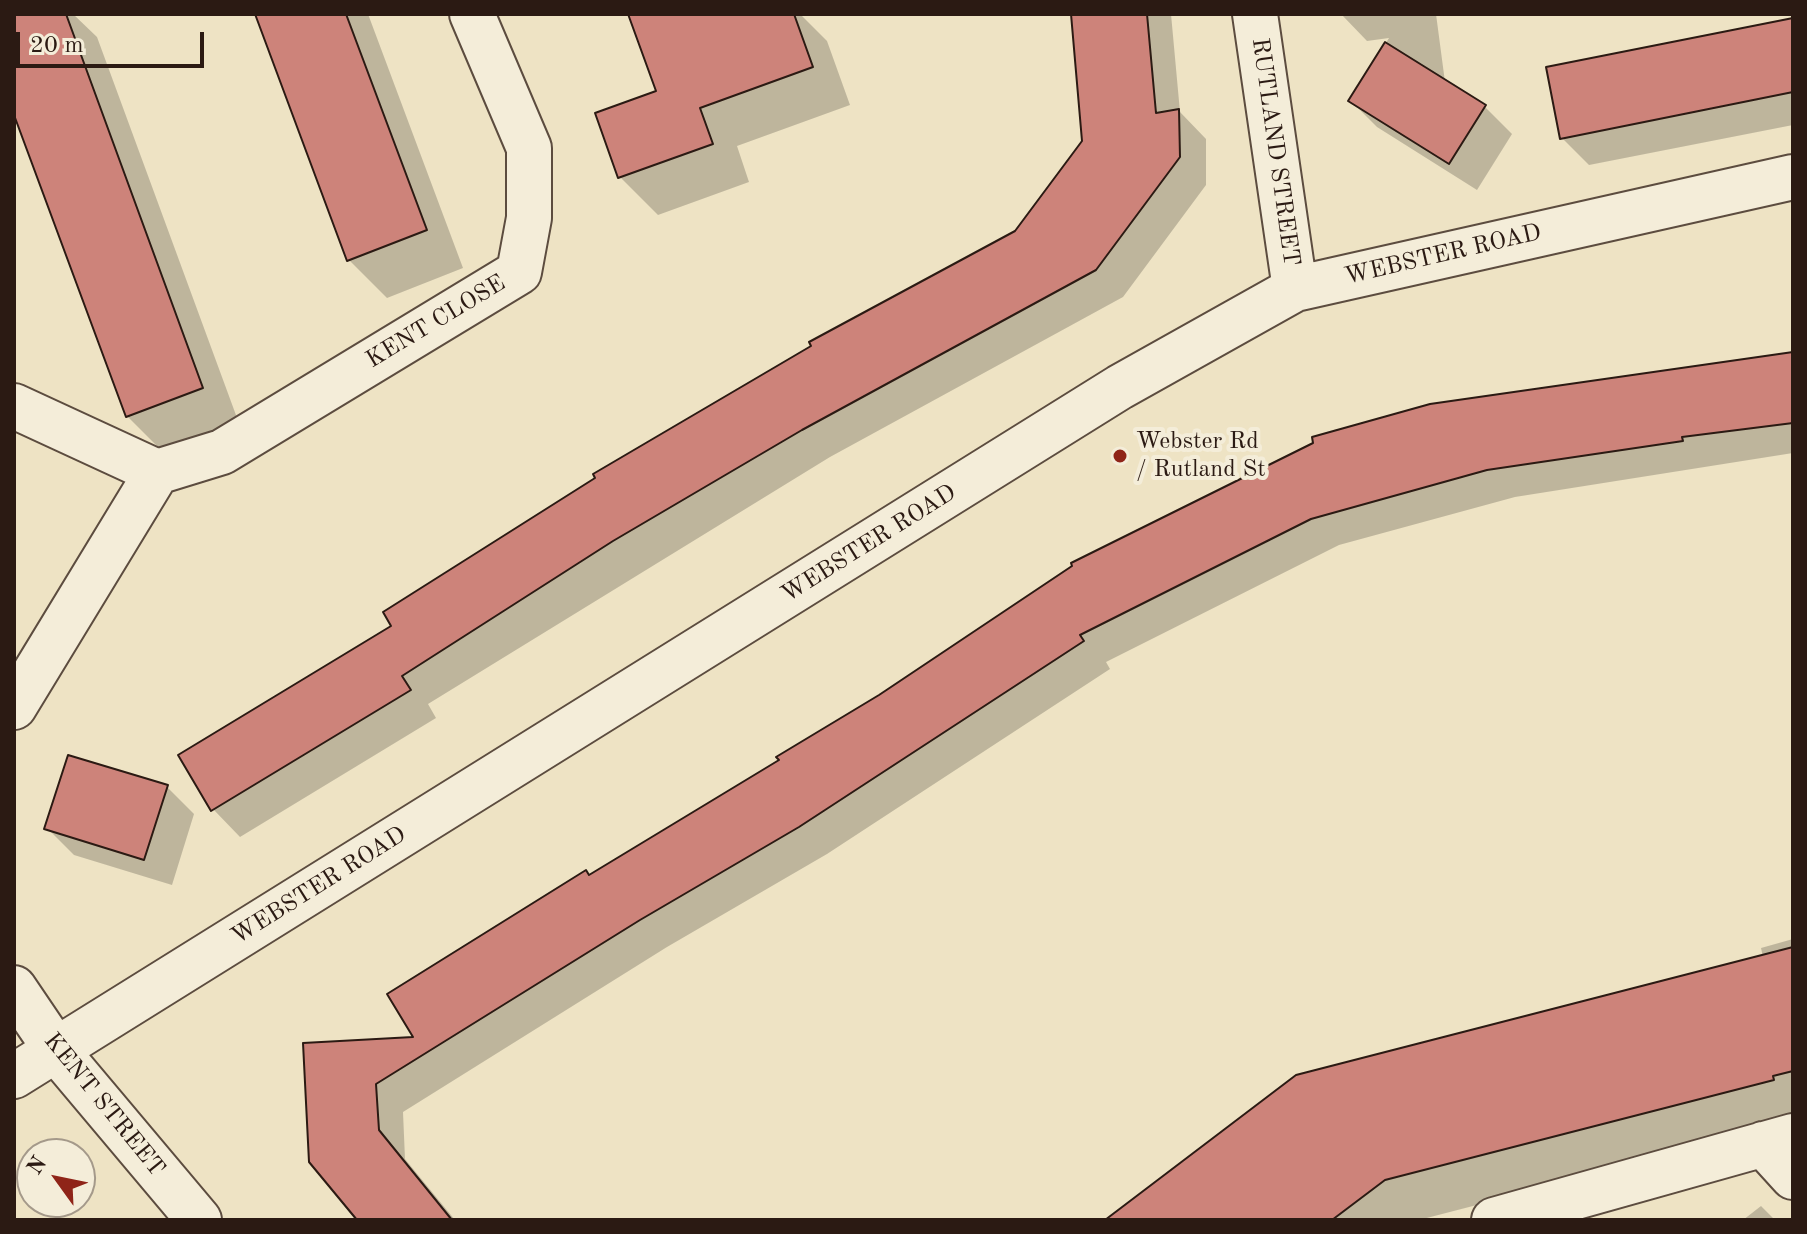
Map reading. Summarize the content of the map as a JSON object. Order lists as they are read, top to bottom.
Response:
{
  "streets": {
    "street": [
      "RUTLAND STREET",
      "WEBSTER ROAD",
      "KENT CLOSE",
      "KENT STREET"
    ]
  },
  "crossings": [
    ["RUTLAND STREET", "WEBSTER ROAD"],
    ["WEBSTER ROAD", "KENT STREET"]
  ],
  "places": ["Webster Rd / Rutland St"],
  "scale_bar": "20 m",
  "north": "top left"
}
